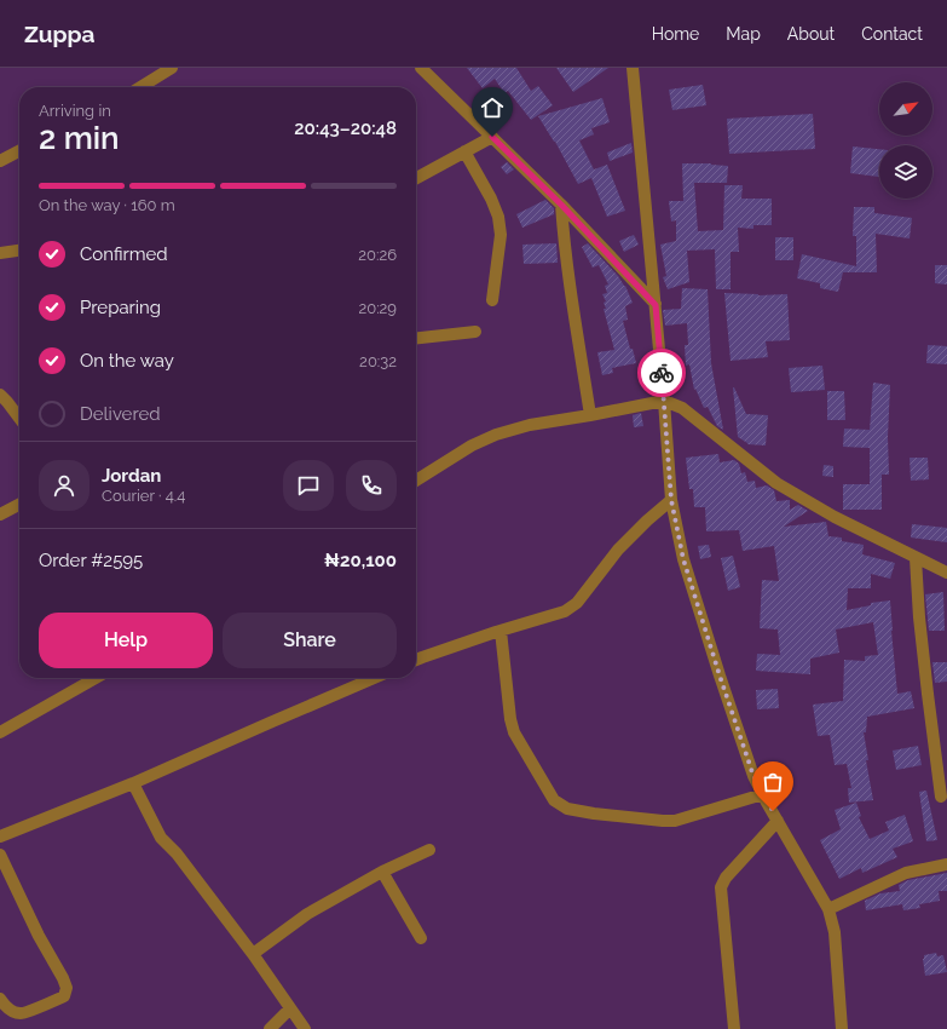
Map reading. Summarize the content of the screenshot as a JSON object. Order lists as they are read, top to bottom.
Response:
{
  "north": "top right",
  "page": {
    "header": "Zuppa",
    "nav": [
      "Home",
      "Map",
      "About",
      "Contact"
    ],
    "heading": ["2 min", "Arriving in", "20:43–20:48"],
    "panel": [
      "Jordan",
      "Courier · 4.4",
      "Order #2595",
      "₦20,100"
    ],
    "bar": "On the way · 160 m",
    "list": [
      ["Confirmed", "20:26"],
      ["Preparing", "20:29"],
      ["On the way", "20:32"],
      "Delivered"
    ],
    "buttons": ["Help", "Share"]
  }
}
